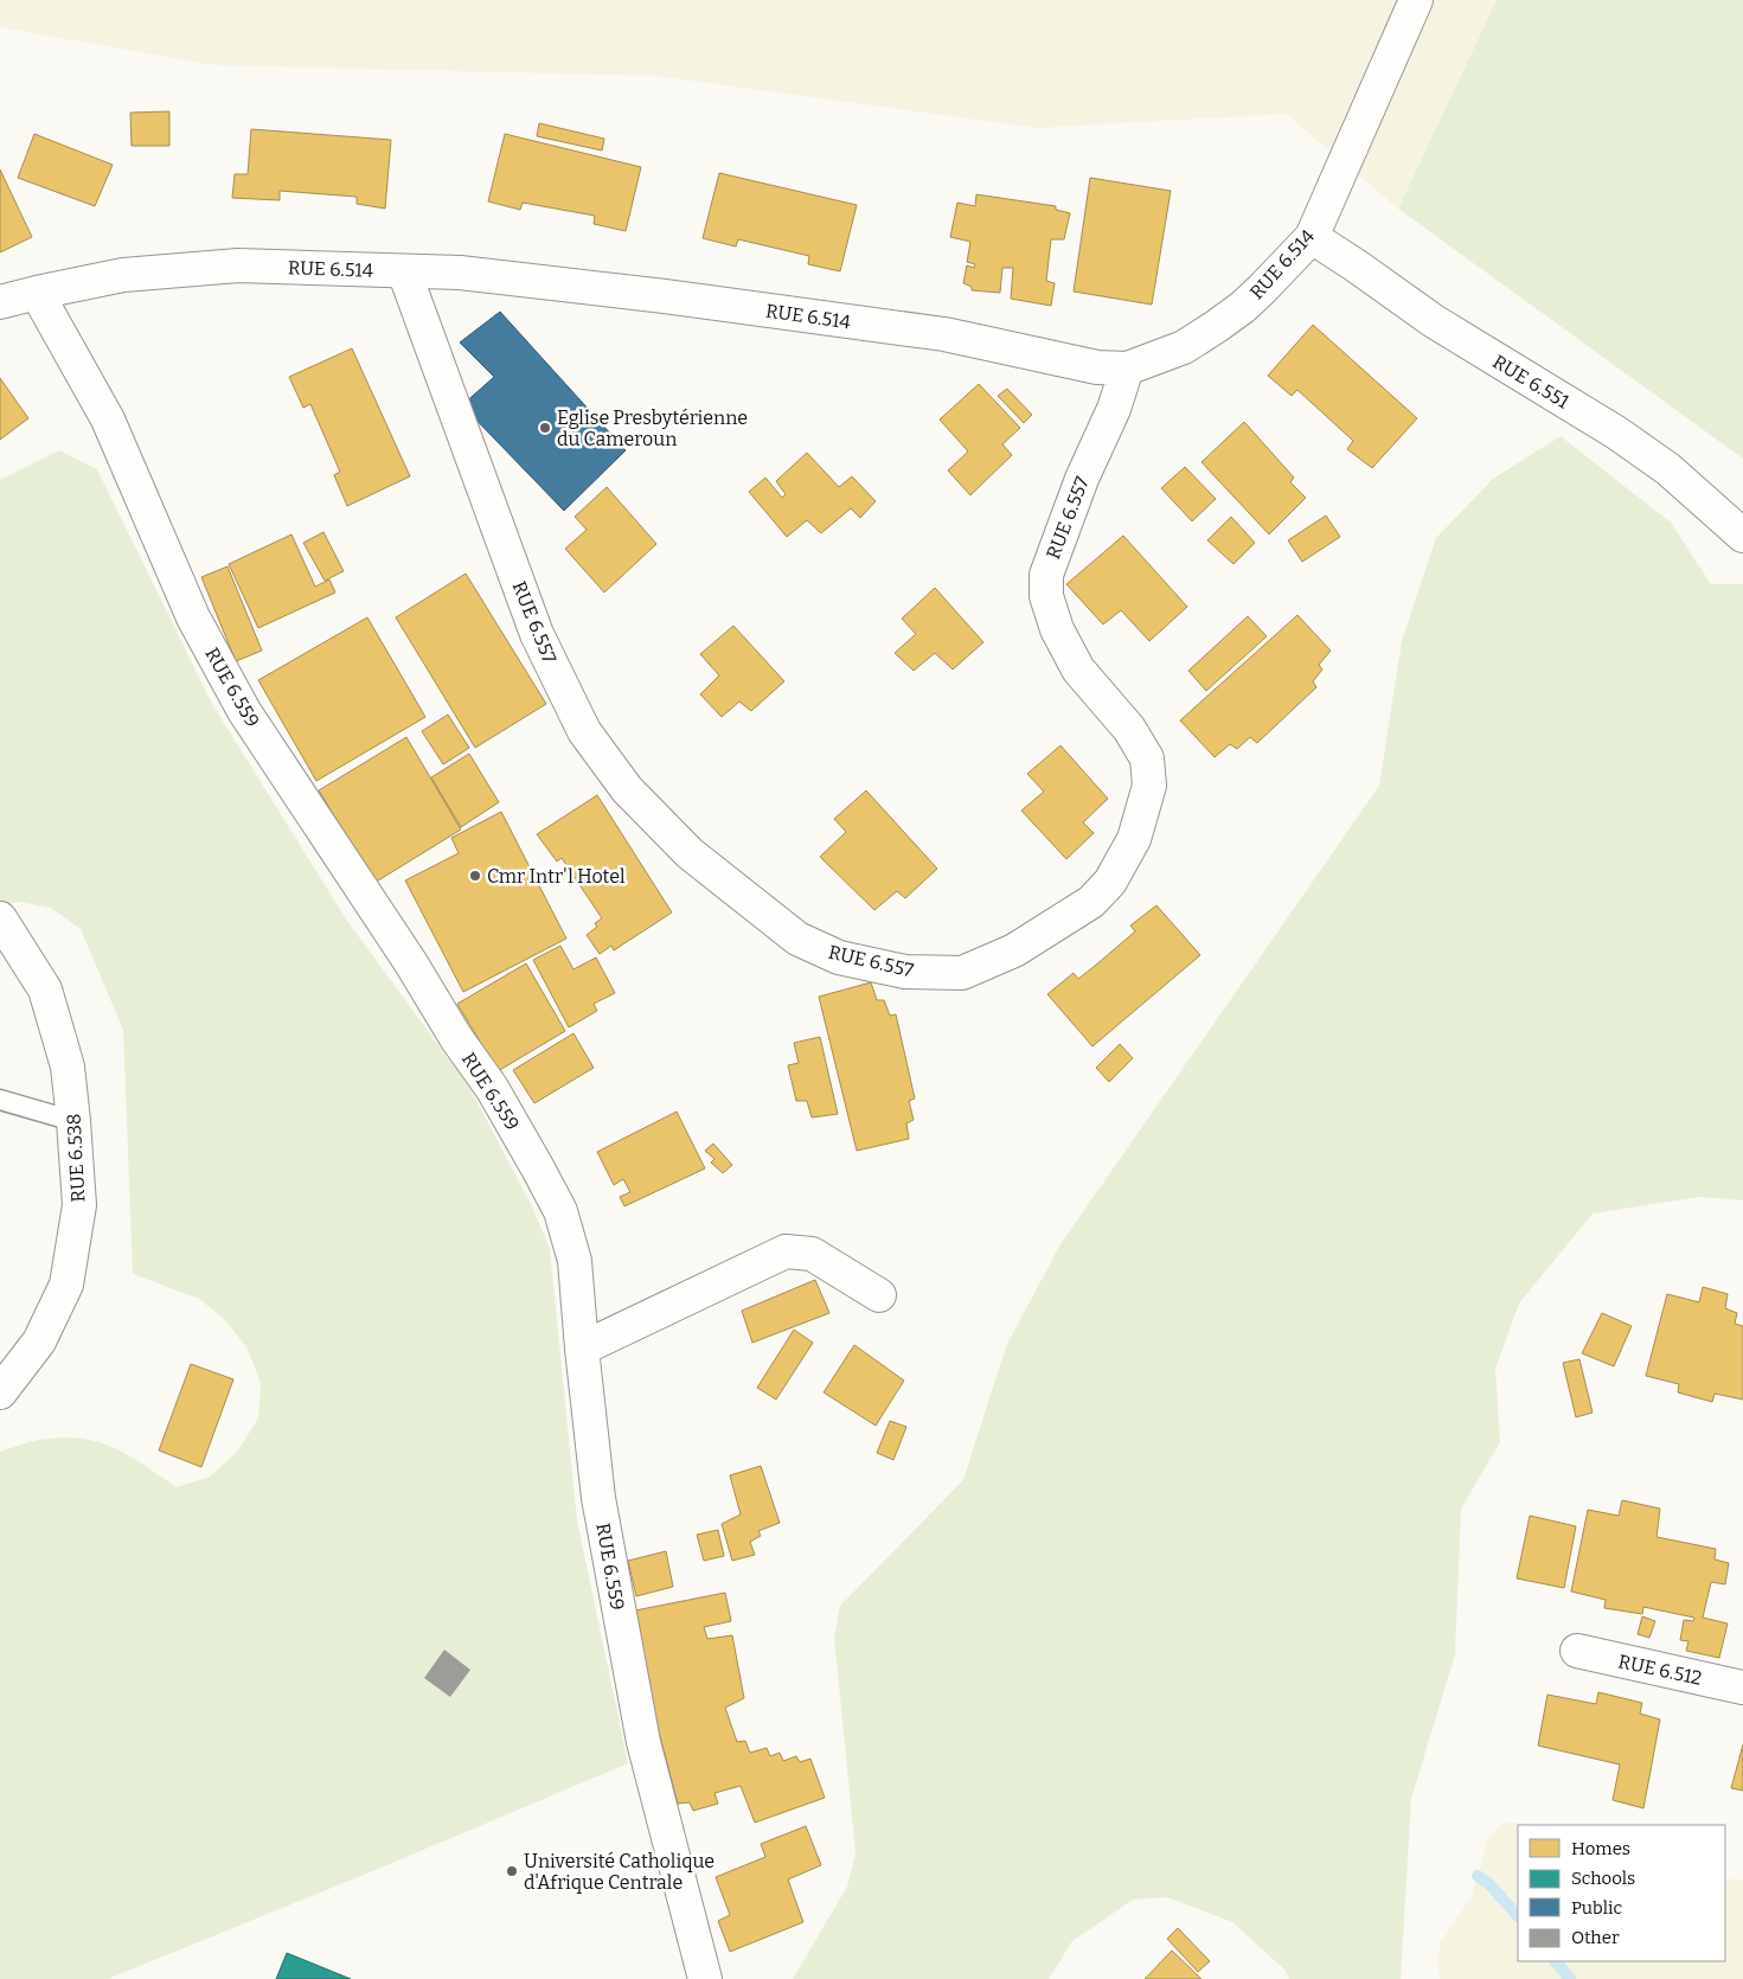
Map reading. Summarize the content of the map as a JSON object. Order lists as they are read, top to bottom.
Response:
{
  "streets": {
    "street": [
      "RUE 6.514",
      "RUE 6.551",
      "RUE 6.557",
      "RUE 6.559",
      "RUE 6.538",
      "RUE 6.512"
    ]
  },
  "crossings": [
    ["RUE 6.514", "RUE 6.551"],
    ["RUE 6.514", "RUE 6.557"],
    ["RUE 6.514", "RUE 6.559"]
  ],
  "places": ["Eglise Presbytérienne du Cameroun", "Cmr Intr'l Hotel", "Université Catholique d'Afrique Centrale"],
  "legend": [
    "Homes",
    "Schools",
    "Public",
    "Other"
  ]
}
